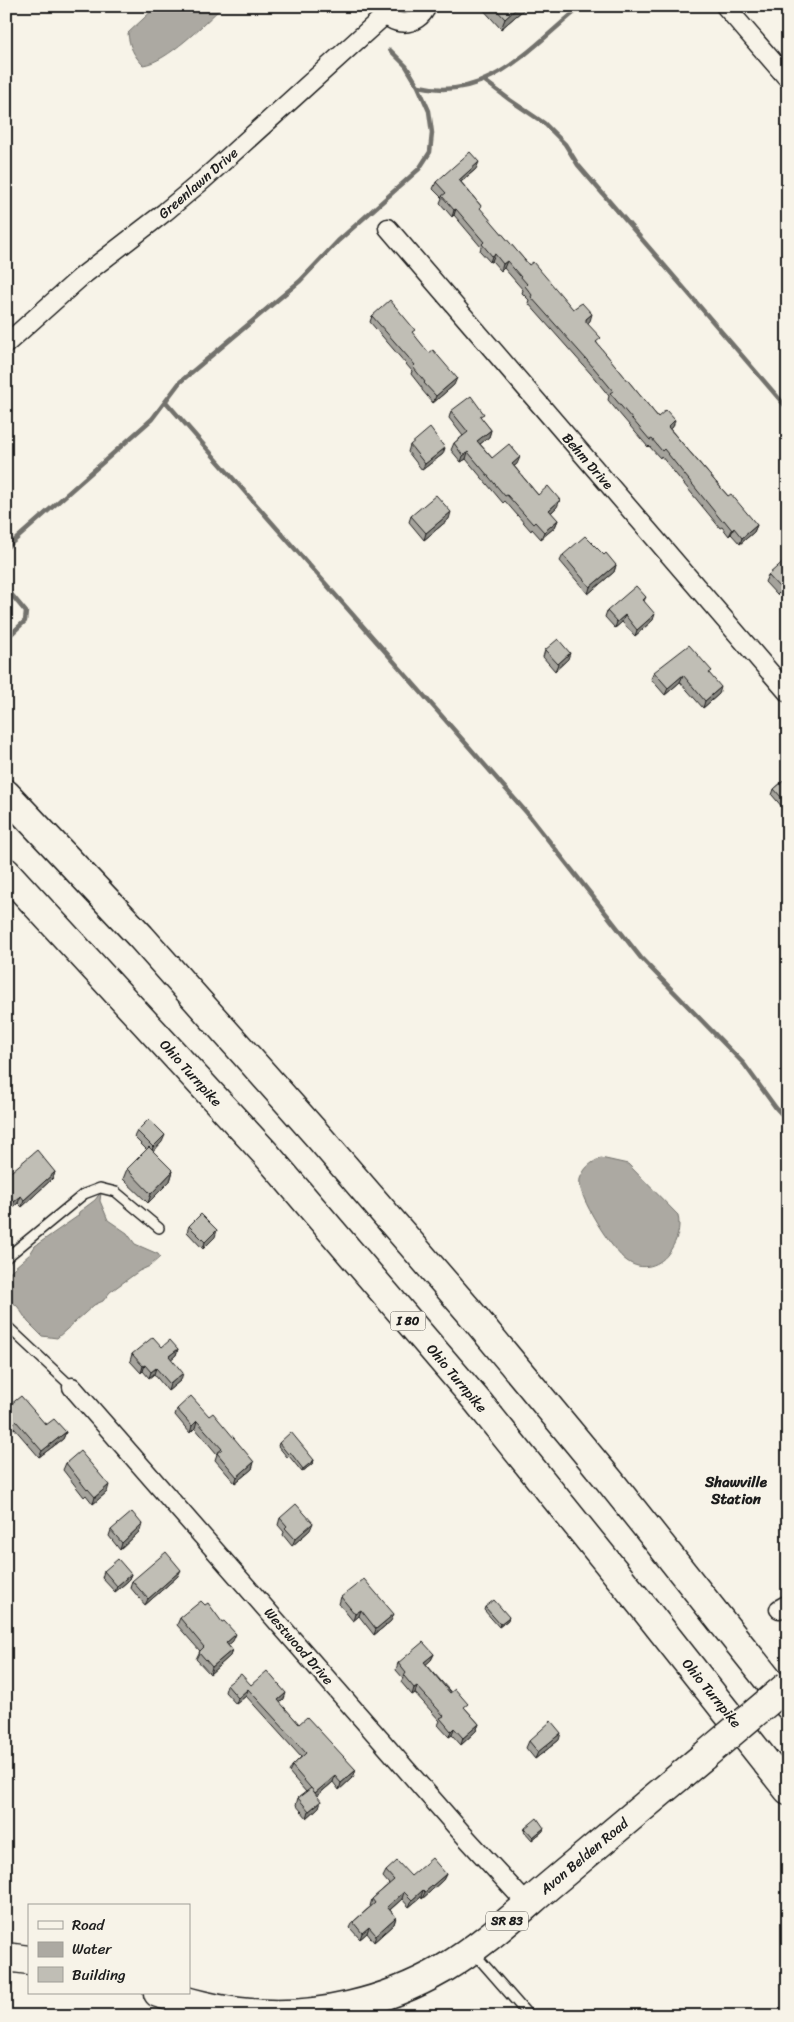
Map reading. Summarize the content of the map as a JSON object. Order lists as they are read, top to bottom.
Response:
{
  "streets": {
    "main road": [
      "Ohio Turnpike",
      "I 80",
      "Avon Belden Road",
      "SR 83"
    ],
    "street": ["Greenlawn Drive", "Behm Drive", "Westwood Drive"]
  },
  "crossings": [
    ["Westwood Drive", "Avon Belden Road"]
  ],
  "districts": ["Shawville Station"],
  "legend": ["Road", "Water", "Building"]
}
